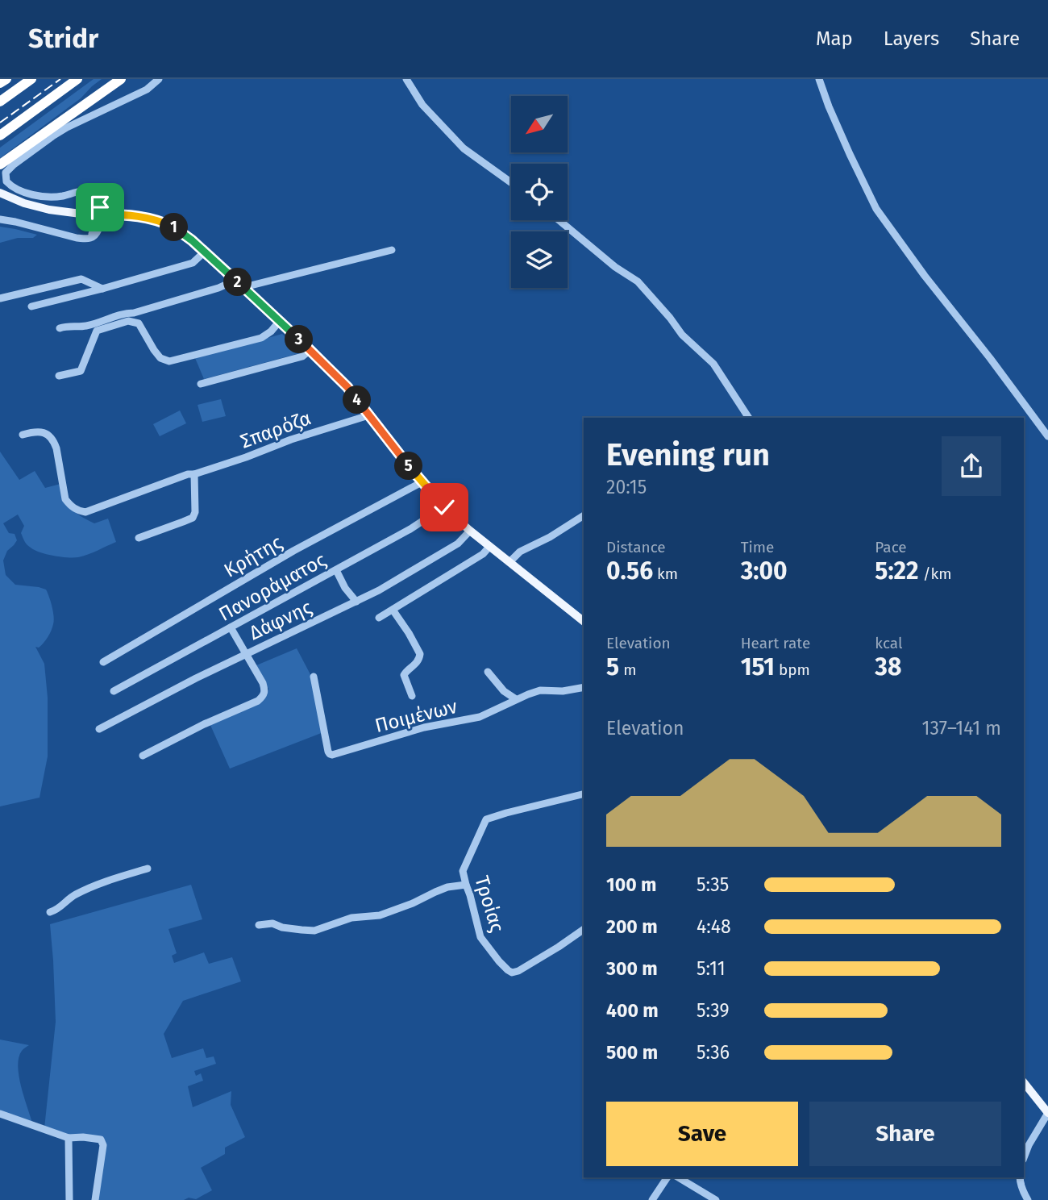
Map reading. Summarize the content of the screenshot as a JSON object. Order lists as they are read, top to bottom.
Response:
{
  "streets": {
    "street": [
      "Σπαρόζα",
      "Κρήτης",
      "Πανοράματος",
      "Δάφνης",
      "Ποιμένων",
      "Τροίας"
    ]
  },
  "north": "bottom left",
  "page": {
    "header": "Stridr",
    "nav": ["Map", "Layers", "Share"],
    "pins": [
      "1",
      "2",
      "3",
      "4",
      "5"
    ],
    "heading": ["Evening run", "20:15"],
    "stats": [
      ["Distance", "0.56 km"],
      ["Time", "3:00"],
      ["Pace", "5:22 /km"],
      ["Elevation", "5 m"],
      ["Heart rate", "151 bpm"],
      ["kcal", "38"]
    ],
    "chart": ["Elevation", "137–141 m"],
    "list": [
      {
        "name": "100 m",
        "note": "5:35"
      },
      {
        "name": "200 m",
        "note": "4:48"
      },
      {
        "name": "300 m",
        "note": "5:11"
      },
      {
        "name": "400 m",
        "note": "5:39"
      },
      {
        "name": "500 m",
        "note": "5:36"
      }
    ],
    "buttons": ["Save", "Share"]
  }
}
